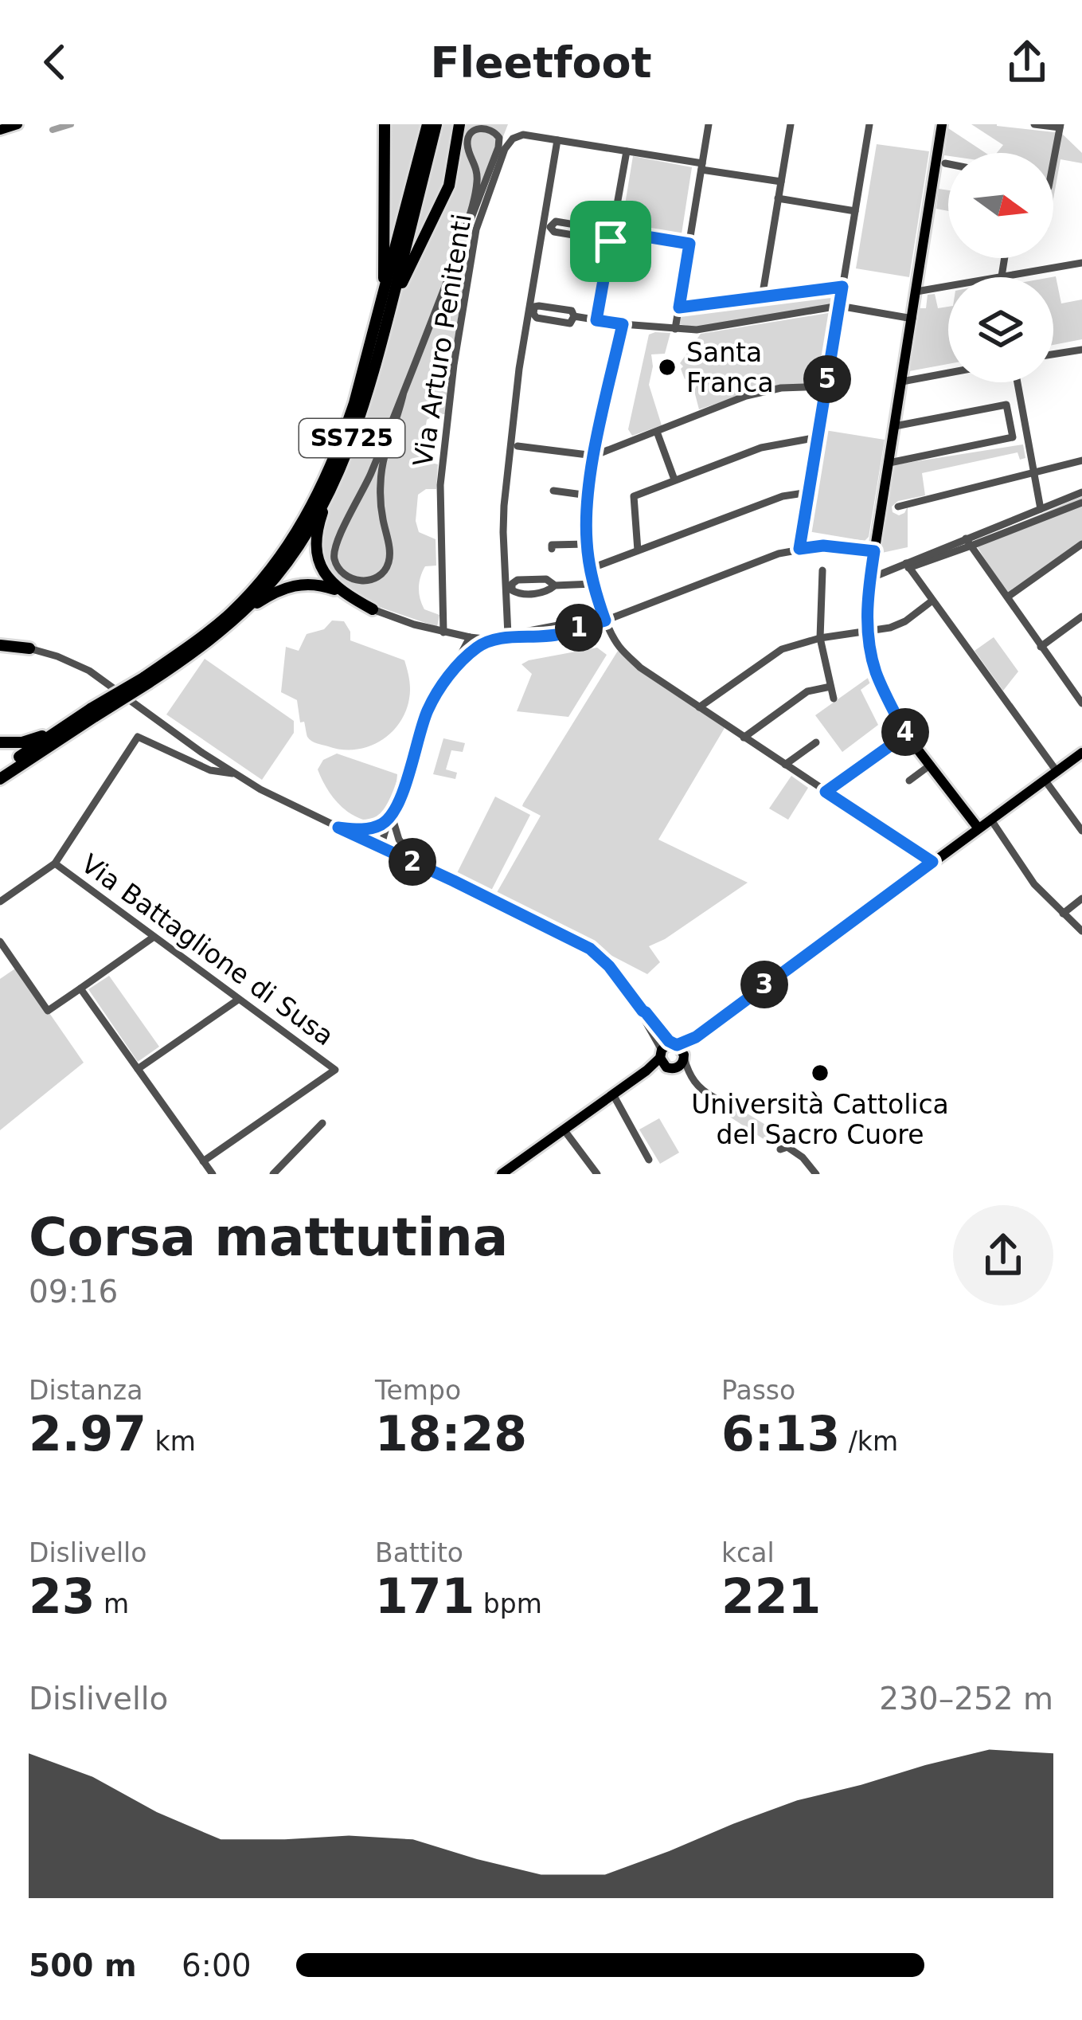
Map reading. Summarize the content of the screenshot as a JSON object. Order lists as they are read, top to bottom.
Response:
{
  "streets": {
    "highway": ["SS725"],
    "street": ["Via Arturo Penitenti", "Via Battaglione di Susa"]
  },
  "places": ["Santa Franca", "Università Cattolica del Sacro Cuore"],
  "north": "right",
  "page": {
    "header": "Fleetfoot",
    "pins": [
      "5",
      "1",
      "4",
      "2",
      "3"
    ],
    "heading": ["Corsa mattutina", "09:16"],
    "stats": [
      ["Distanza", "2.97 km"],
      ["Tempo", "18:28"],
      ["Passo", "6:13 /km"],
      ["Dislivello", "23 m"],
      ["Battito", "171 bpm"],
      ["kcal", "221"]
    ],
    "chart": ["Dislivello", "230–252 m"],
    "list": [
      {
        "name": "500 m",
        "note": "6:00"
      }
    ]
  }
}
